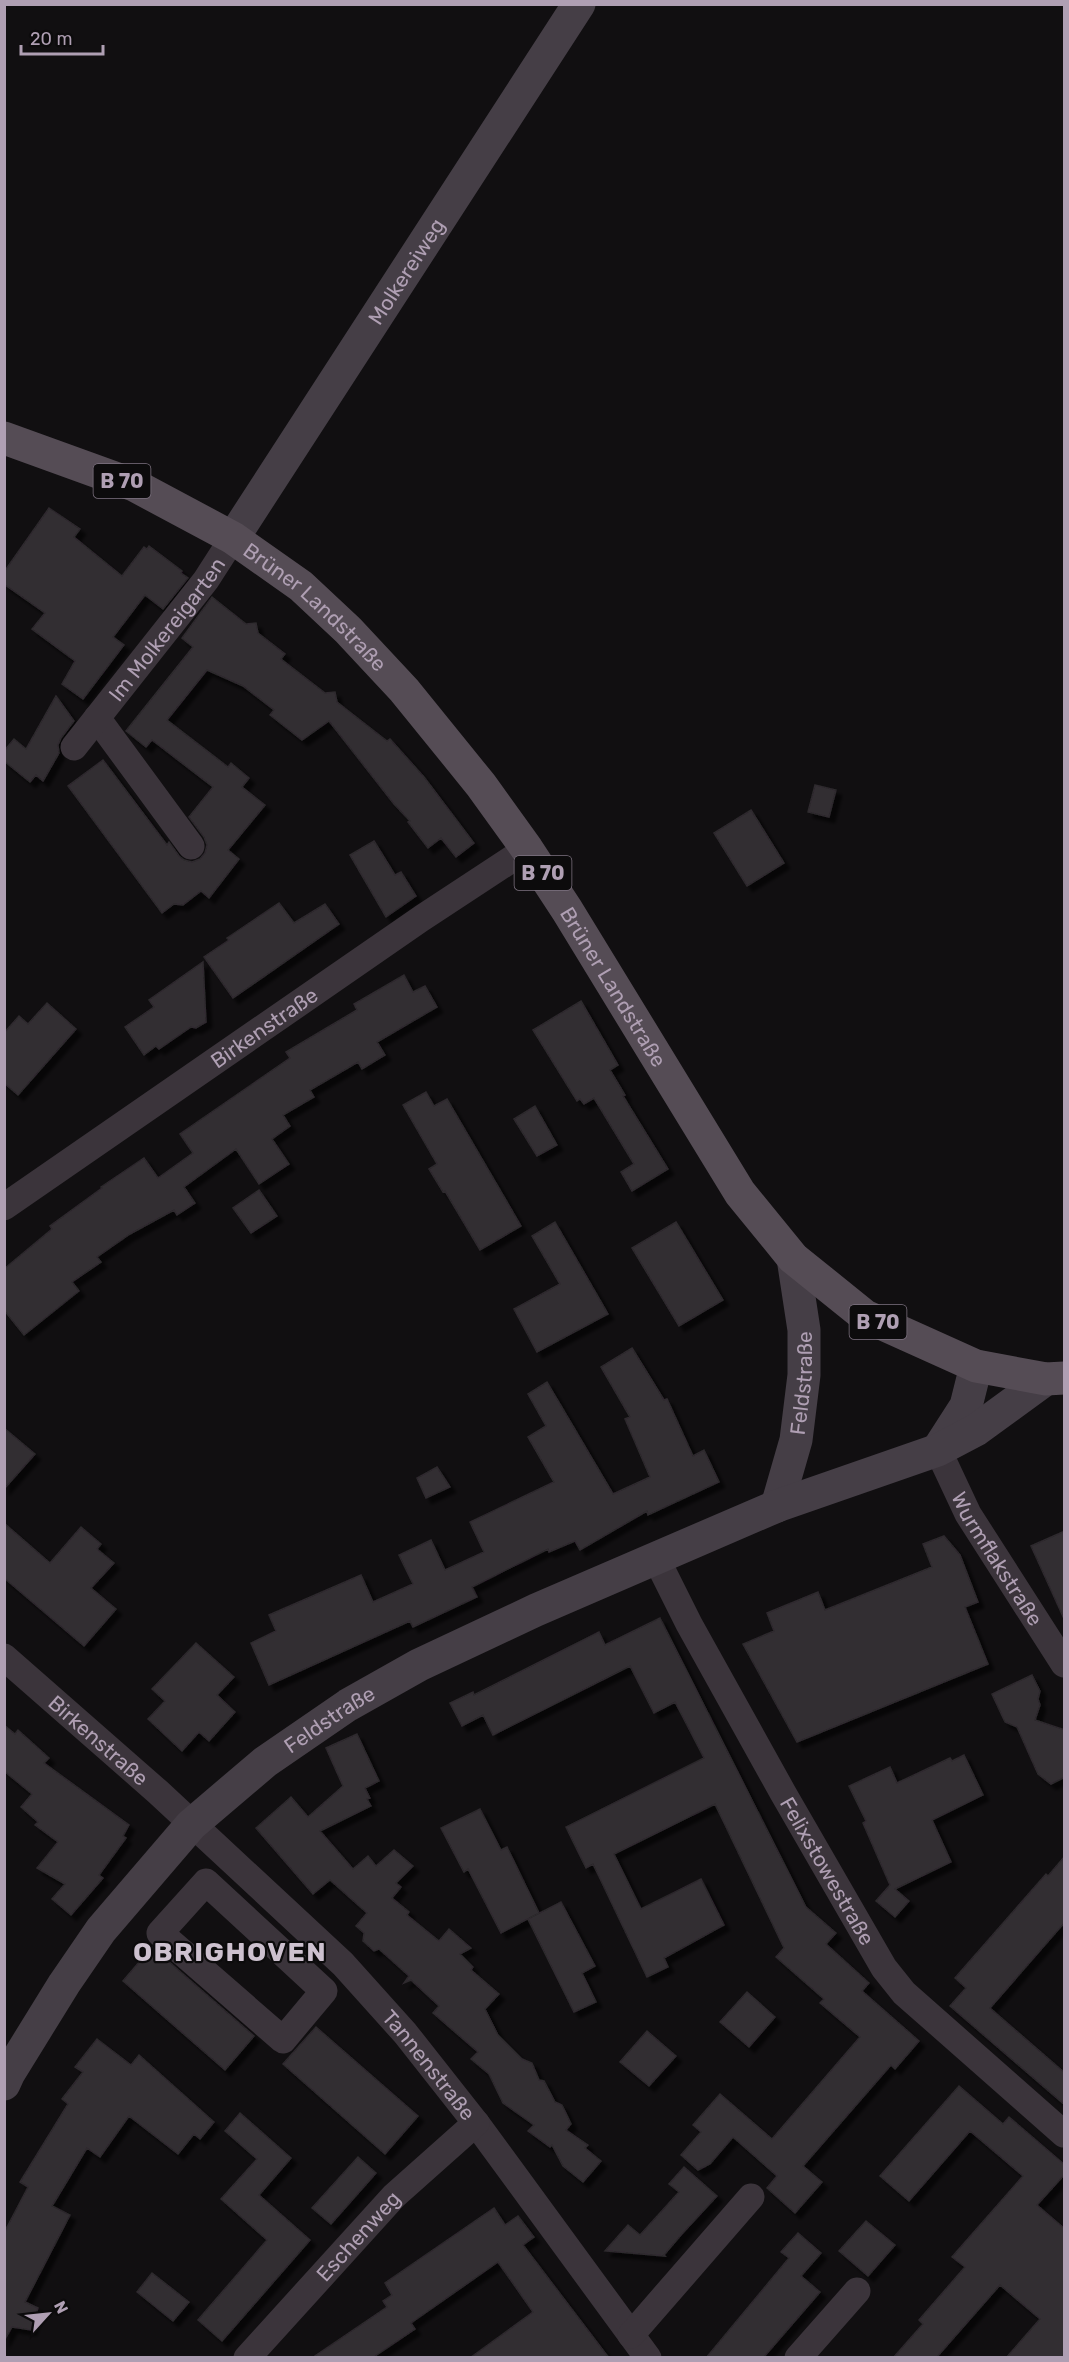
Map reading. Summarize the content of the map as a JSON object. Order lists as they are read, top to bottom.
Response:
{
  "streets": {
    "main road": ["B 70", "Brüner Landstraße"],
    "street": [
      "Molkereiweg",
      "Im Molkereigarten",
      "Birkenstraße",
      "Feldstraße",
      "Wurmflakstraße",
      "Felixstowestraße",
      "Tannenstraße",
      "Eschenweg"
    ]
  },
  "crossings": [
    ["Molkereiweg", "Brüner Landstraße"],
    ["Molkereiweg", "Im Molkereigarten"],
    ["Brüner Landstraße", "Im Molkereigarten"],
    ["Brüner Landstraße", "Birkenstraße"],
    ["Brüner Landstraße", "Feldstraße"],
    ["Birkenstraße", "Feldstraße"],
    ["Birkenstraße", "Tannenstraße"],
    ["Feldstraße", "Wurmflakstraße"],
    ["Feldstraße", "Felixstowestraße"],
    ["Feldstraße", "Tannenstraße"],
    ["Tannenstraße", "Eschenweg"]
  ],
  "districts": ["OBRIGHOVEN"],
  "scale_bar": "20 m",
  "north": "top right"
}
